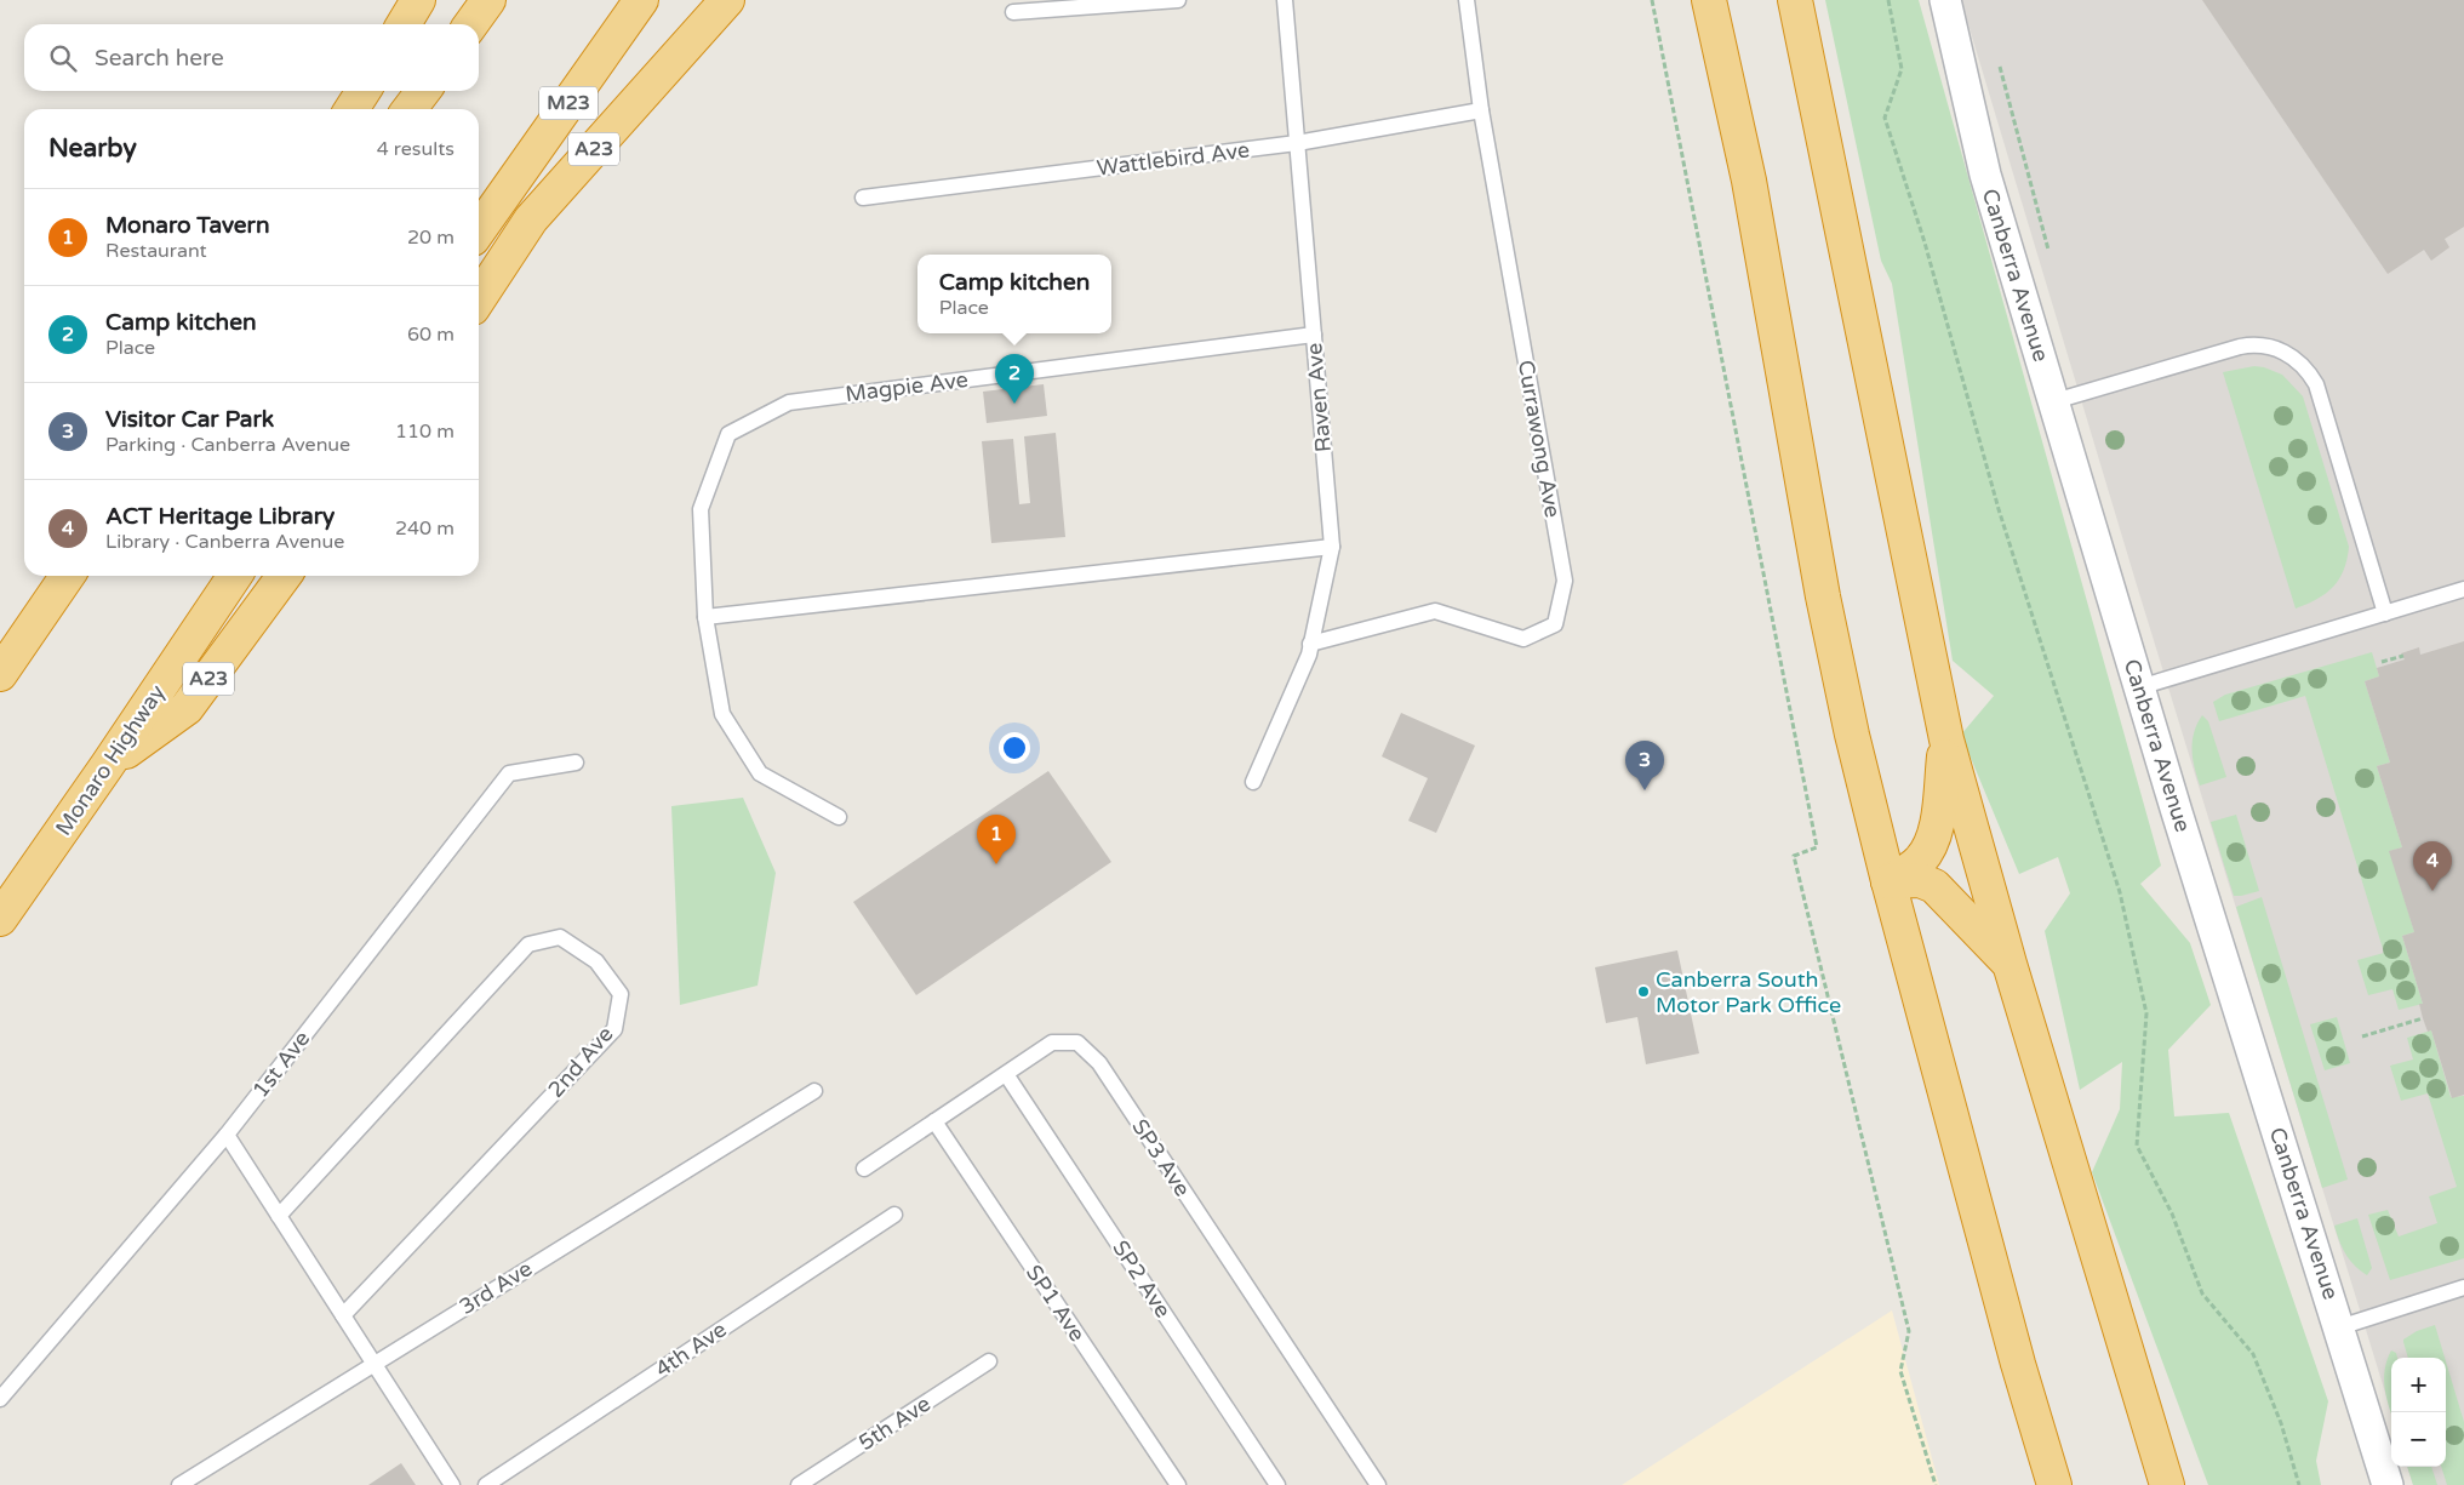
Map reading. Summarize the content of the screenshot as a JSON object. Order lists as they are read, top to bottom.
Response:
{
  "streets": {
    "highway": ["M23", "A23", "Monaro Highway"],
    "street": ["Canberra Avenue"],
    "lane": [
      "Wattlebird Ave",
      "Magpie Ave",
      "Raven Ave",
      "Currawong Ave",
      "2nd Ave",
      "1st Ave",
      "SP3 Ave",
      "SP2 Ave",
      "3rd Ave",
      "SP1 Ave",
      "4th Ave",
      "5th Ave"
    ]
  },
  "crossings": [
    ["A23", "Monaro Highway"],
    ["Wattlebird Ave", "Raven Ave"],
    ["Wattlebird Ave", "Currawong Ave"],
    ["Magpie Ave", "Raven Ave"],
    ["Raven Ave", "Currawong Ave"],
    ["SP3 Ave", "SP2 Ave"],
    ["SP3 Ave", "SP1 Ave"]
  ],
  "places": ["Canberra South Motor Park Office"],
  "page": {
    "search": "Search here",
    "heading": ["Nearby", "4 results"],
    "list": [
      {
        "mark": "1",
        "name": "Monaro Tavern",
        "note": "Restaurant",
        "value": "20 m"
      },
      {
        "mark": "2",
        "name": "Camp kitchen",
        "note": "Place",
        "value": "60 m"
      },
      {
        "mark": "3",
        "name": "Visitor Car Park",
        "note": "Parking · Canberra Avenue",
        "value": "110 m"
      },
      {
        "mark": "4",
        "name": "ACT Heritage Library",
        "note": "Library · Canberra Avenue",
        "value": "240 m"
      }
    ],
    "popup": ["Camp kitchen", "Place"],
    "pins": [
      "2",
      "3",
      "1",
      "4"
    ],
    "map_buttons": ["+", "−"]
  }
}
